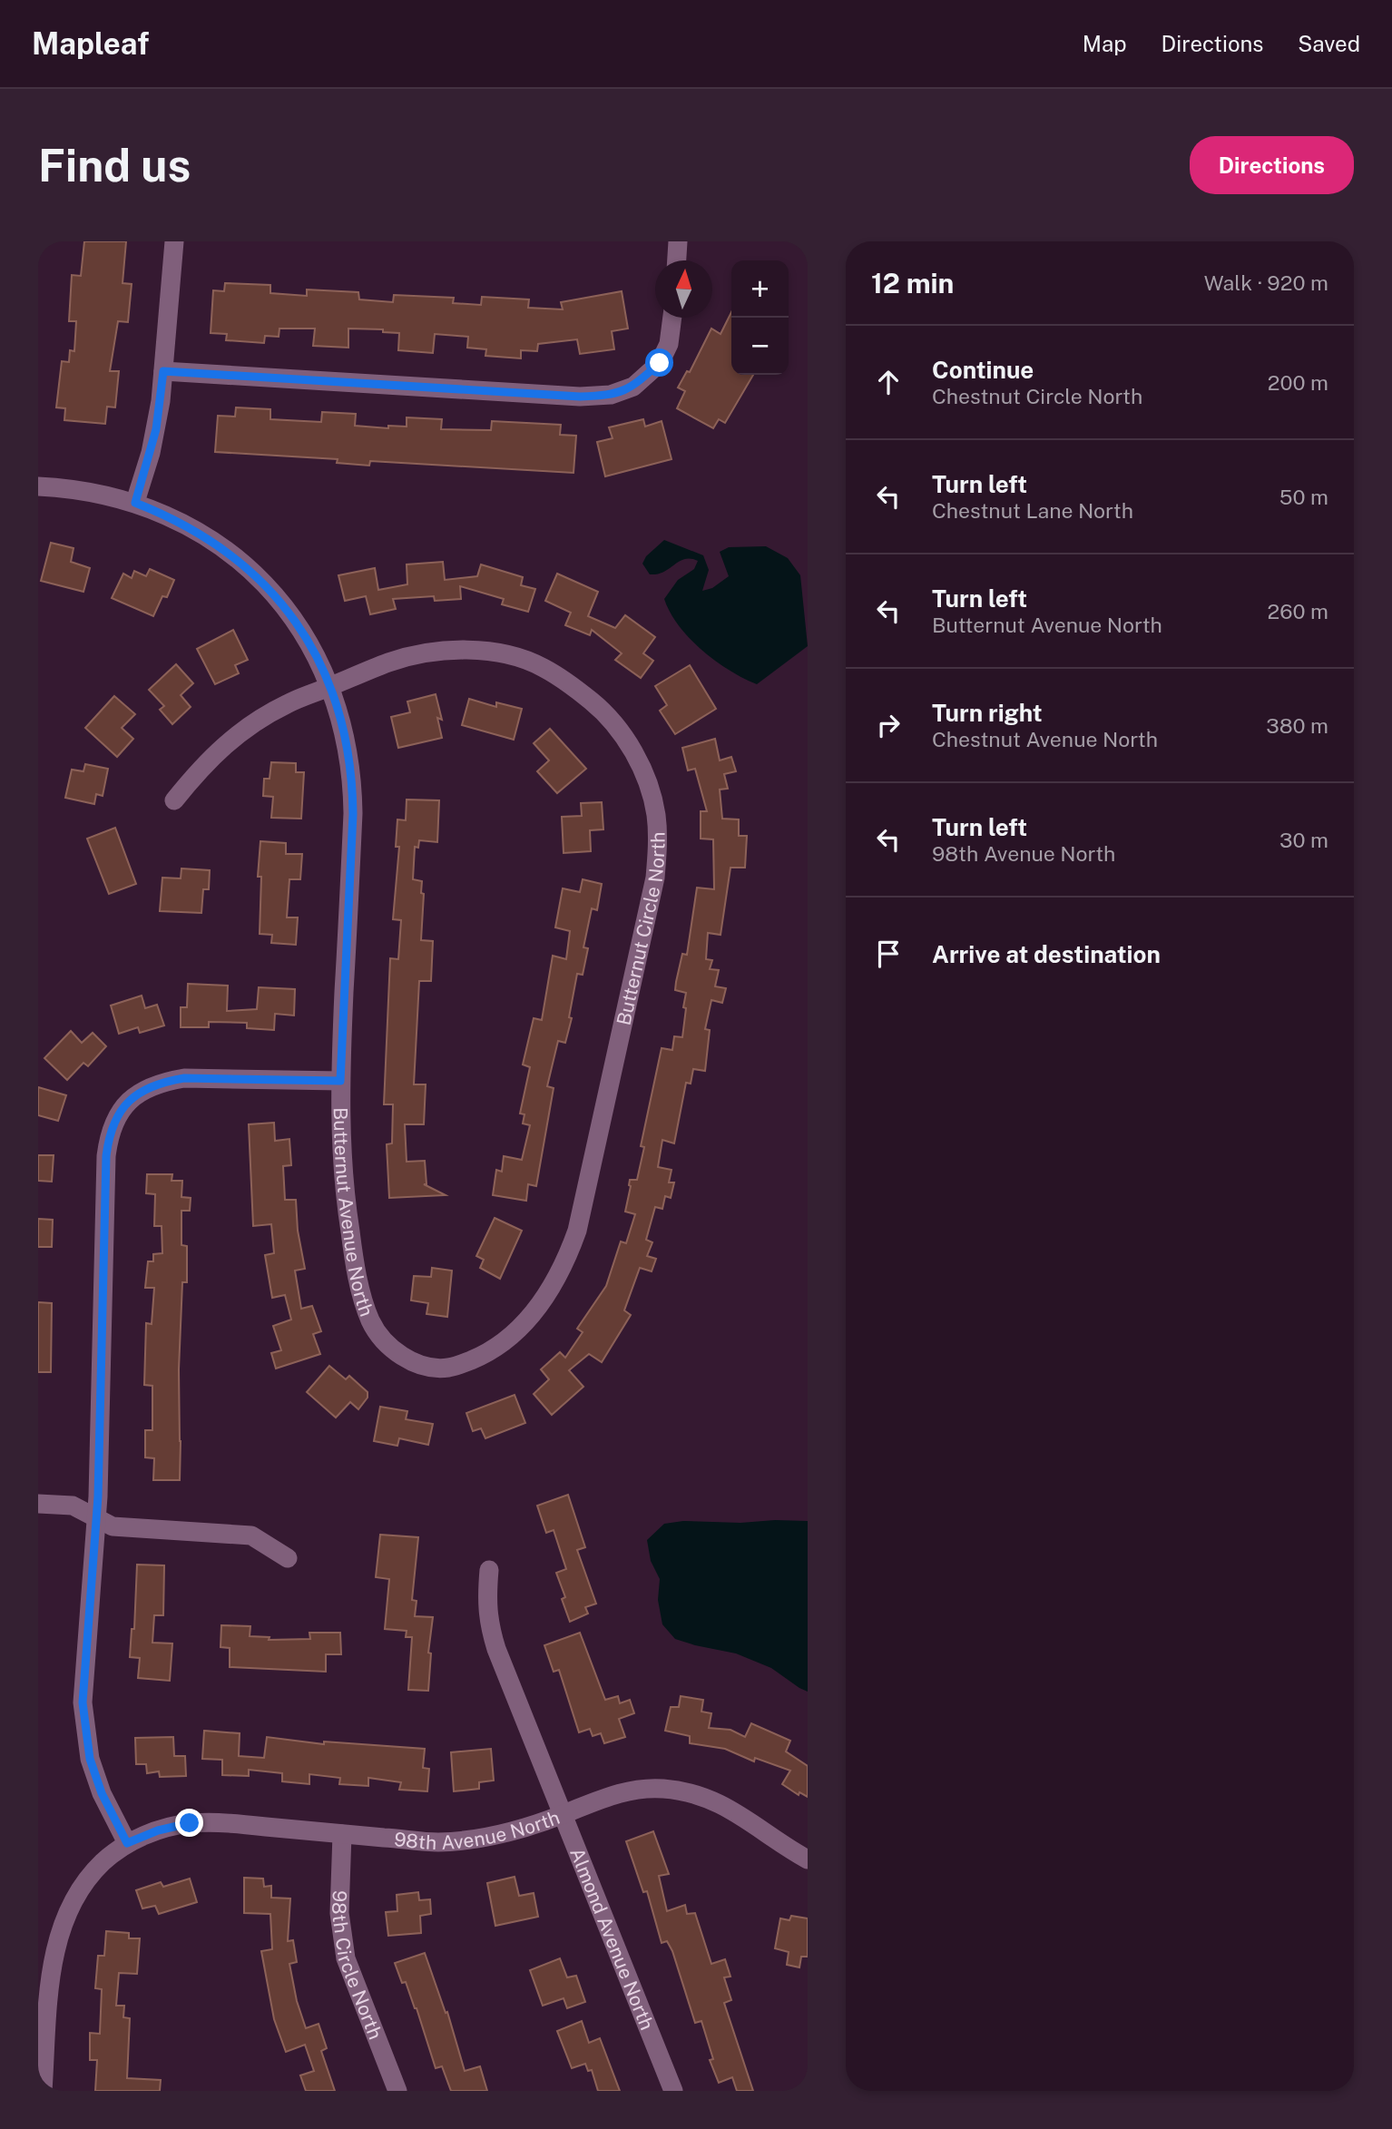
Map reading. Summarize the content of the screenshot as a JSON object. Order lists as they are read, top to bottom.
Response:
{
  "streets": {
    "street": [
      "Butternut Circle North",
      "Butternut Avenue North",
      "98th Avenue North",
      "Almond Avenue North",
      "98th Circle North"
    ]
  },
  "crossings": [
    ["Butternut Circle North", "Butternut Avenue North"],
    ["98th Avenue North", "Almond Avenue North"],
    ["98th Avenue North", "98th Circle North"]
  ],
  "north": "top",
  "page": {
    "header": "Mapleaf",
    "nav": ["Map", "Directions", "Saved"],
    "buttons": "Directions",
    "title": "Find us",
    "heading": ["12 min", "Walk · 920 m"],
    "map_buttons": ["+", "−"],
    "list": [
      ["Continue", "Chestnut Circle North", "200 m"],
      ["Turn left", "Chestnut Lane North", "50 m"],
      ["Turn left", "Butternut Avenue North", "260 m"],
      ["Turn right", "Chestnut Avenue North", "380 m"],
      ["Turn left", "98th Avenue North", "30 m"],
      "Arrive at destination"
    ]
  }
}
